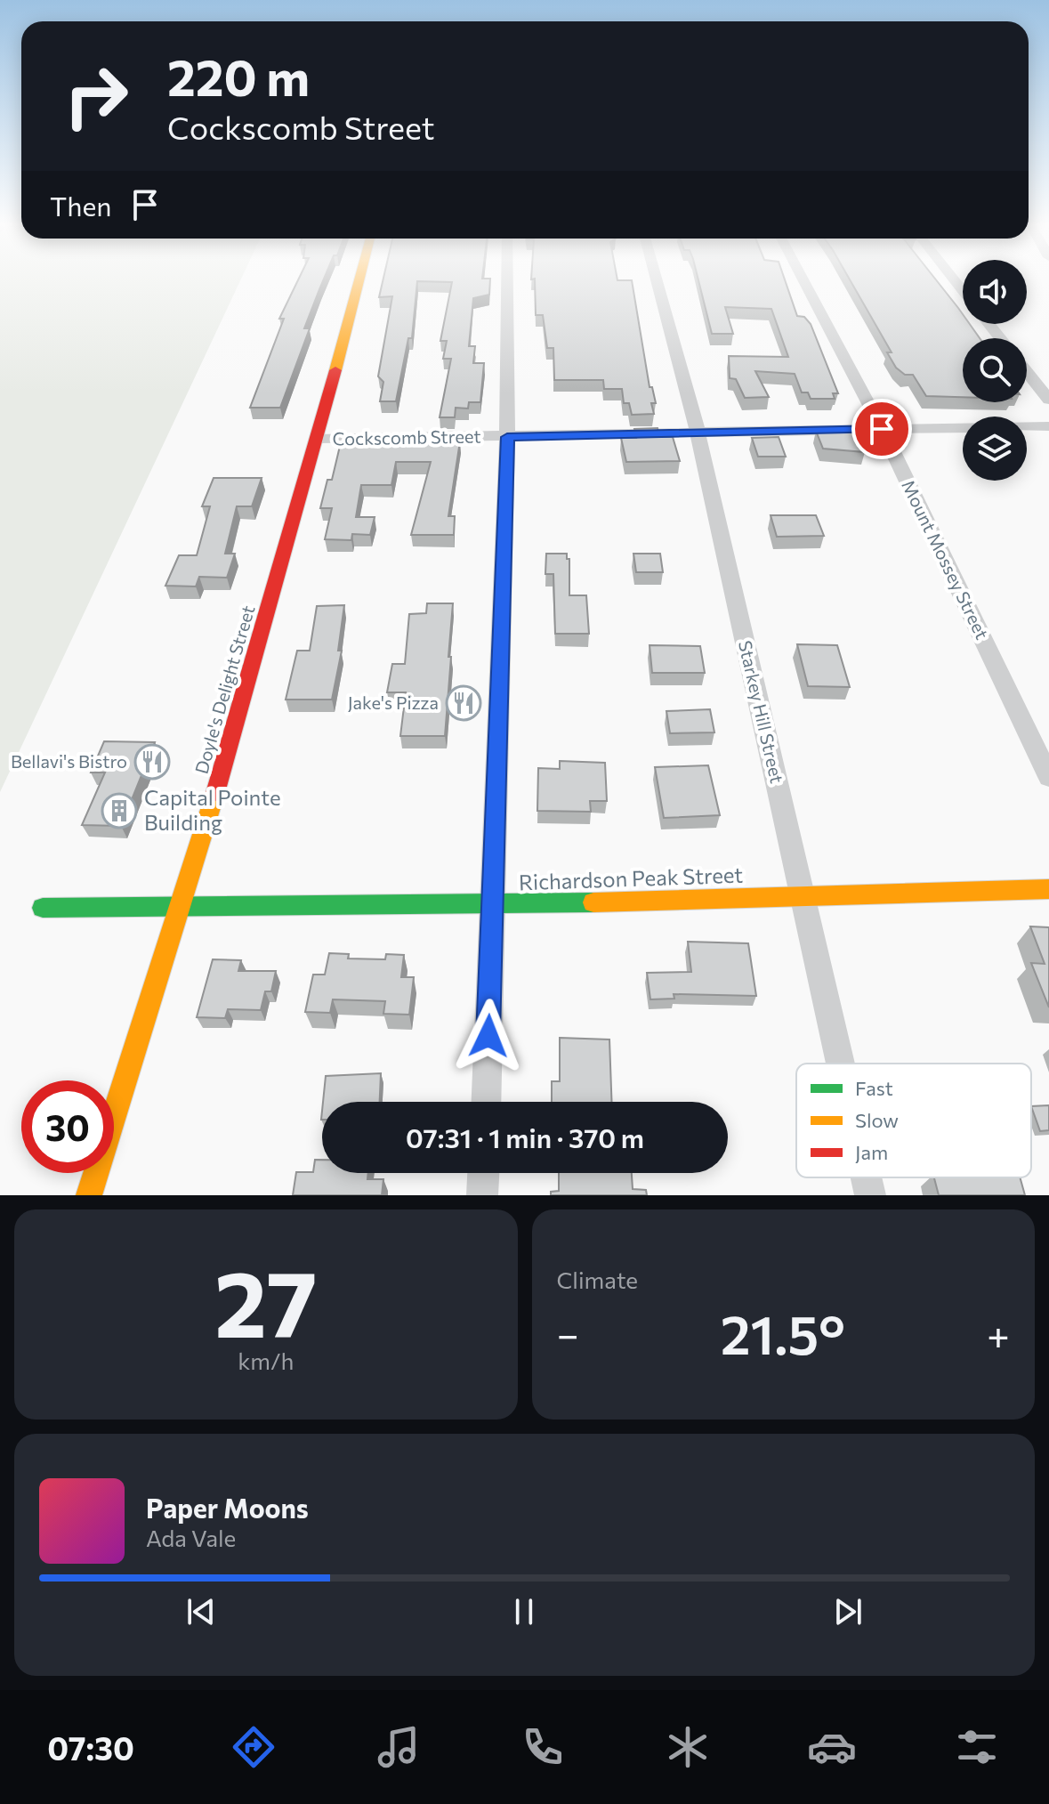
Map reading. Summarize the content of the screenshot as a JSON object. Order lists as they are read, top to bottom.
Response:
{
  "streets": {
    "street": [
      "Cockscomb Street",
      "Mount Mossey Street",
      "Doyle's Delight Street",
      "Starkey Hill Street",
      "Richardson Peak Street"
    ]
  },
  "crossings": [
    ["Cockscomb Street", "Mount Mossey Street"],
    ["Cockscomb Street", "Doyle's Delight Street"],
    ["Cockscomb Street", "Starkey Hill Street"],
    ["Doyle's Delight Street", "Richardson Peak Street"],
    ["Starkey Hill Street", "Richardson Peak Street"]
  ],
  "places": {
    "restaurant": ["Jake's Pizza", "Bellavi's Bistro"],
    "building": ["Capital Pointe Building"]
  },
  "legend": ["Fast", "Slow", "Jam"],
  "page": {
    "turn": ["220 m", "Cockscomb Street"],
    "then": "Then",
    "limit": "30",
    "trip": "07:31 · 1 min · 370 m",
    "tile": [
      ["27", "km/h"],
      "Climate"
    ],
    "heat": ["−", "21.5°", "+"],
    "song": ["Paper Moons", "Ada Vale"],
    "tabs": "07:30"
  }
}
